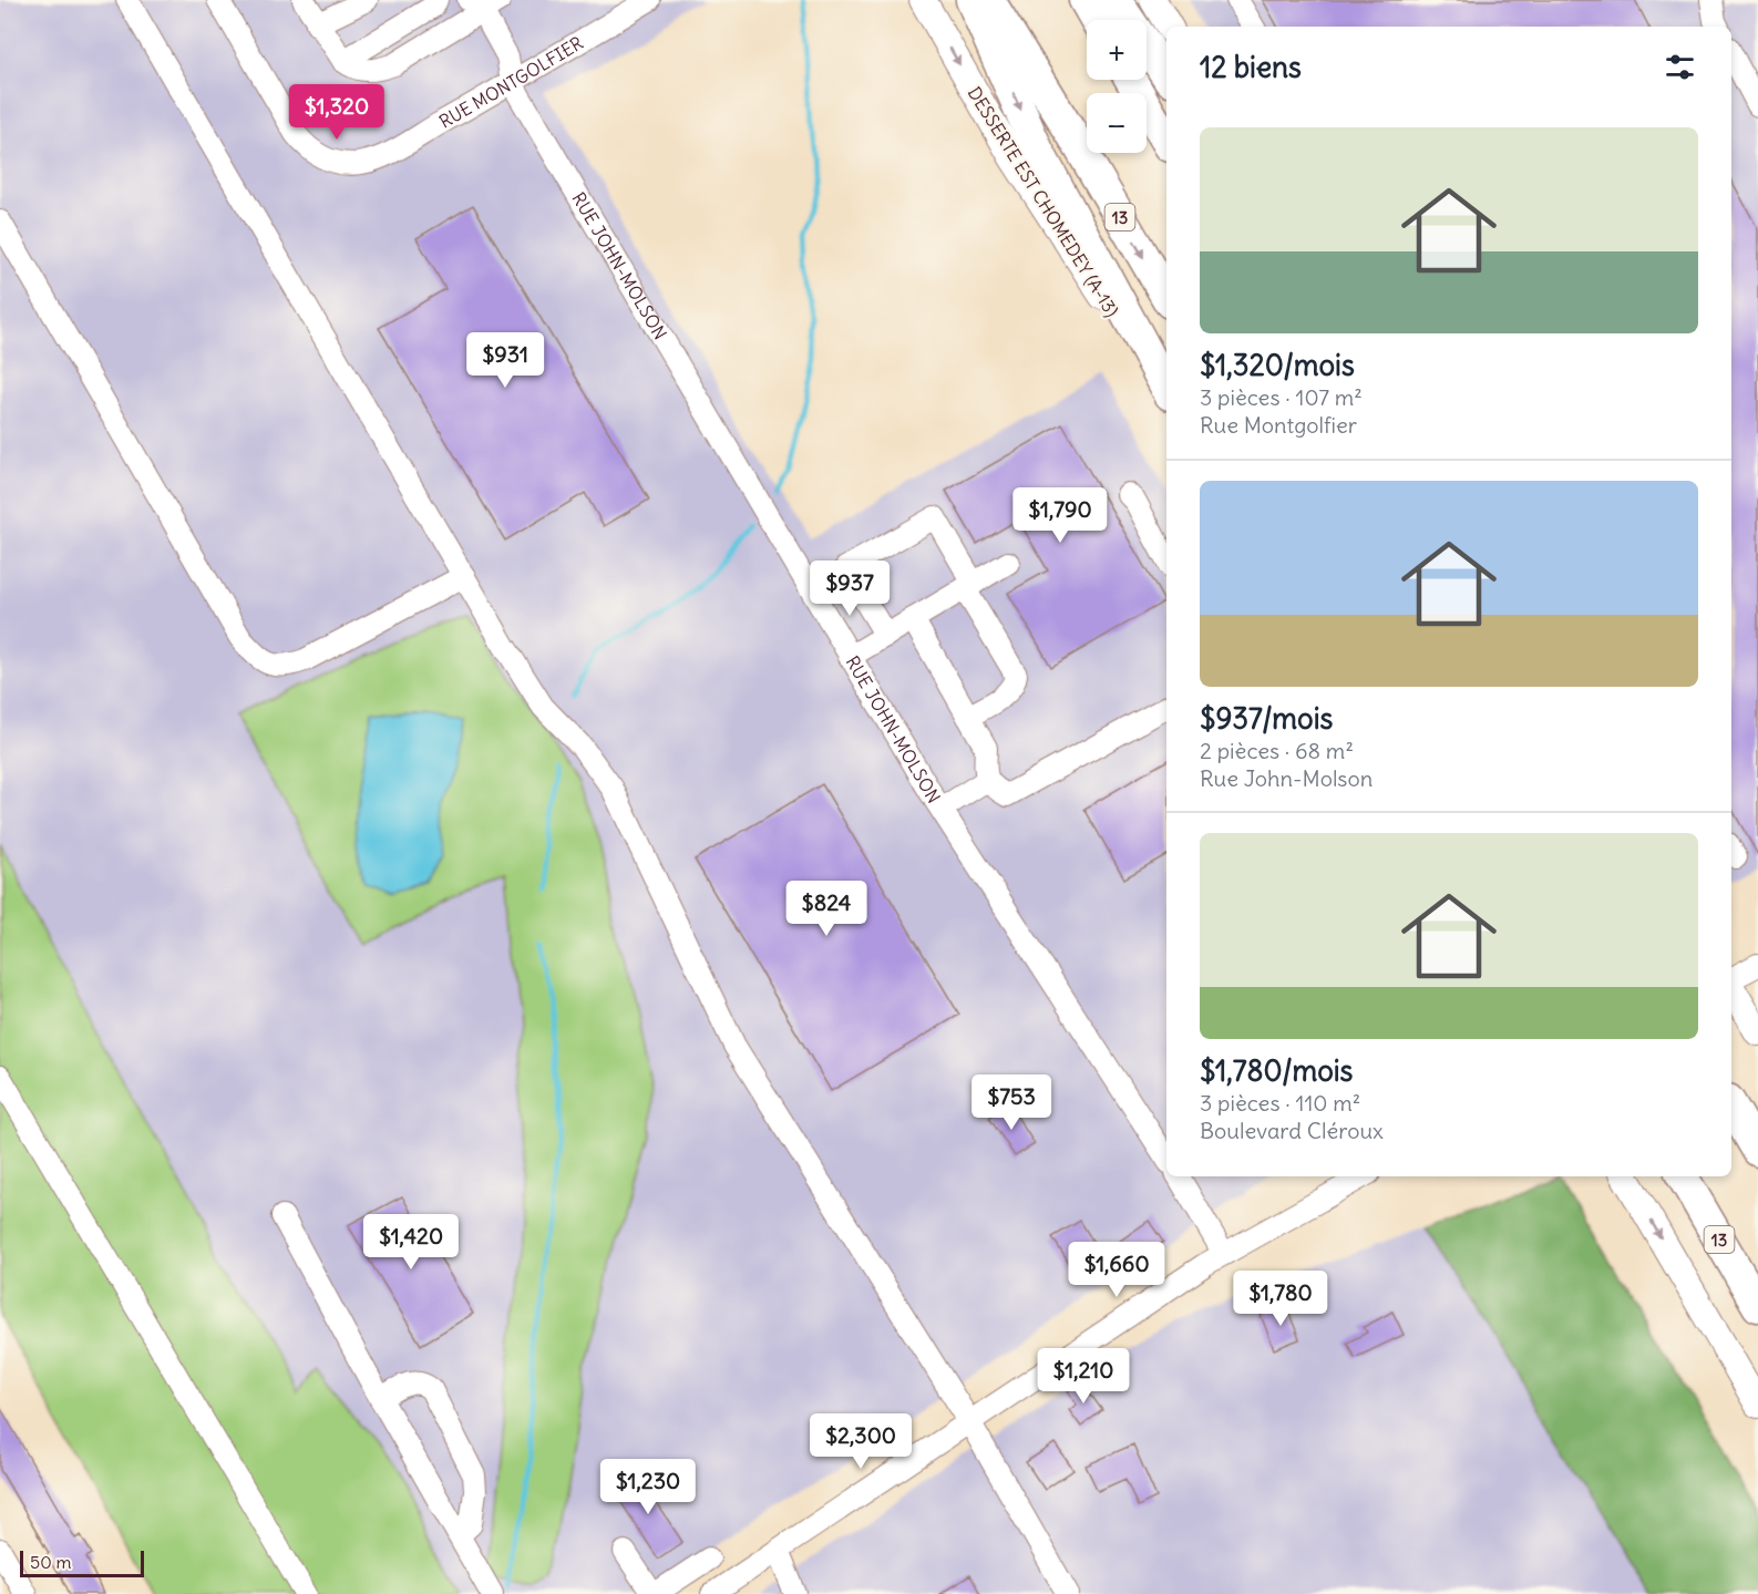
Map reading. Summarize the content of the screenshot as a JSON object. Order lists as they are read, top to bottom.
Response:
{
  "streets": {
    "highway": ["13"],
    "main road": ["DESSERTE EST CHOMEDEY (A-13)"],
    "street": ["RUE MONTGOLFIER", "RUE JOHN-MOLSON"]
  },
  "crossings": [
    ["RUE MONTGOLFIER", "RUE JOHN-MOLSON"]
  ],
  "one_way": ["DESSERTE EST CHOMEDEY (A-13)"],
  "scale_bar": "50 m",
  "page": {
    "map_buttons": ["+", "−"],
    "heading": "12 biens",
    "price": [
      "$1,320",
      "$931",
      "$1,790",
      "$937",
      "$824",
      "$753",
      "$1,420",
      "$1,660",
      "$1,780",
      "$1,210",
      "$2,300",
      "$1,230"
    ],
    "list": [
      {
        "name": "$1,320/mois",
        "note": "3 pièces · 107 m² · Rue Montgolfier"
      },
      {
        "name": "$937/mois",
        "note": "2 pièces · 68 m² · Rue John-Molson"
      },
      {
        "name": "$1,780/mois",
        "note": "3 pièces · 110 m² · Boulevard Cléroux"
      }
    ],
    "scale": "50 m"
  }
}
